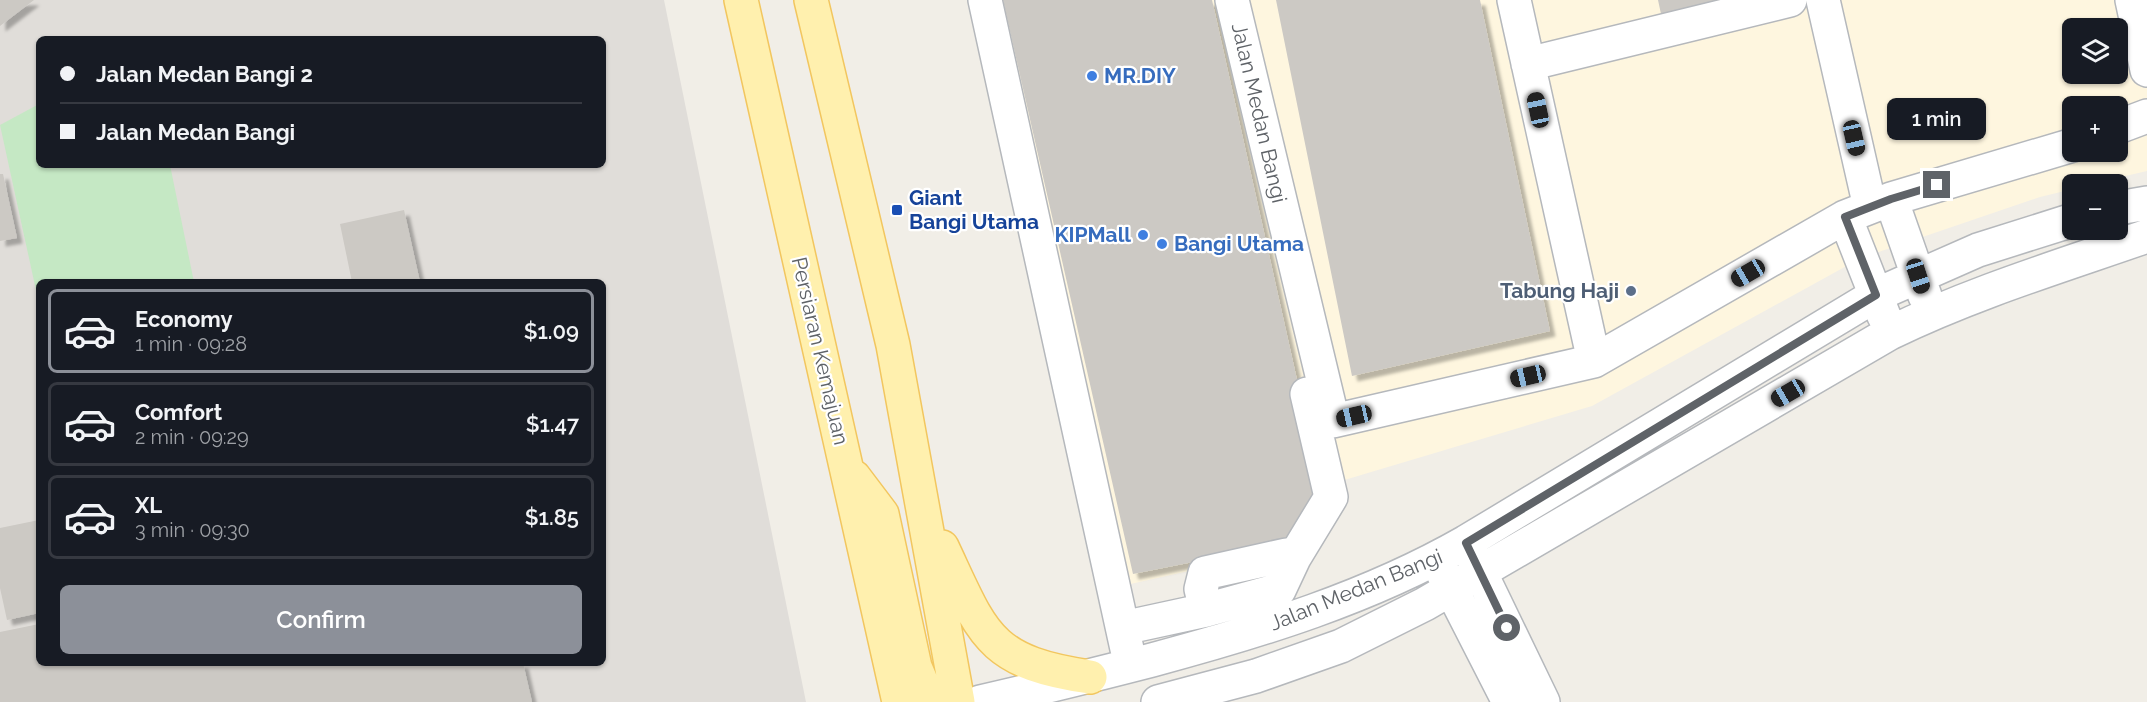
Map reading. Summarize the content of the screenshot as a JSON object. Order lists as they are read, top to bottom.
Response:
{
  "streets": {
    "main road": ["Persiaran Kemajuan"],
    "street": ["Jalan Medan Bangi"]
  },
  "places": {
    "other": [
      "MR.DIY",
      "KIPMall",
      "Bangi Utama",
      "Tabung Haji"
    ],
    "transit": ["Giant Bangi Utama"]
  },
  "page": {
    "map_buttons": ["+", "−"],
    "banner": ["Jalan Medan Bangi 2", "Jalan Medan Bangi"],
    "bubble": "1 min",
    "list": [
      {
        "name": "Economy",
        "note": "1 min · 09:28",
        "value": "$1.09"
      },
      {
        "name": "Comfort",
        "note": "2 min · 09:29",
        "value": "$1.47"
      },
      {
        "name": "XL",
        "note": "3 min · 09:30",
        "value": "$1.85"
      }
    ],
    "buttons": "Confirm"
  }
}
